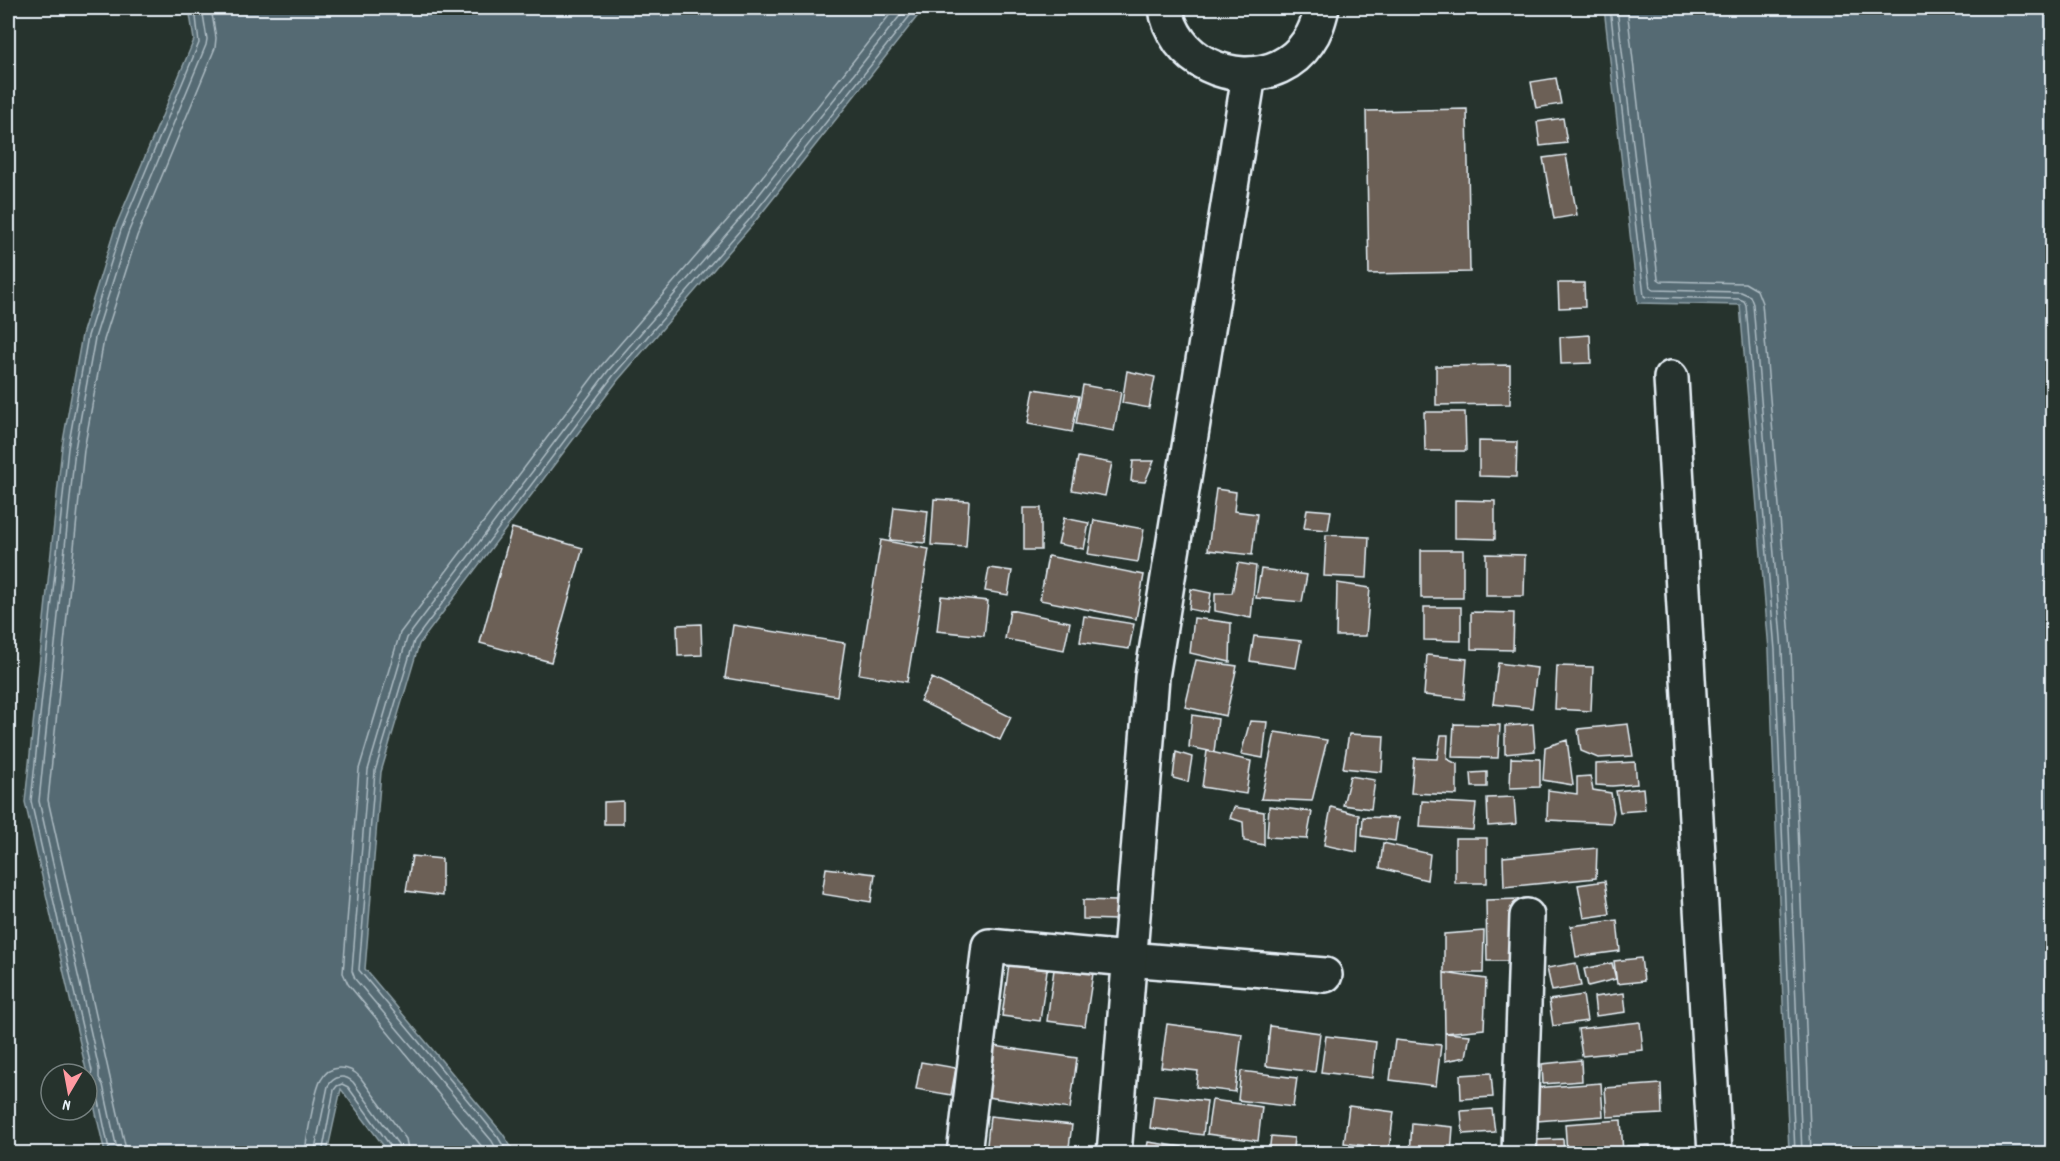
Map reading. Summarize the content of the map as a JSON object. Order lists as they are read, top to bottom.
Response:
{
  "north": "bottom"
}
